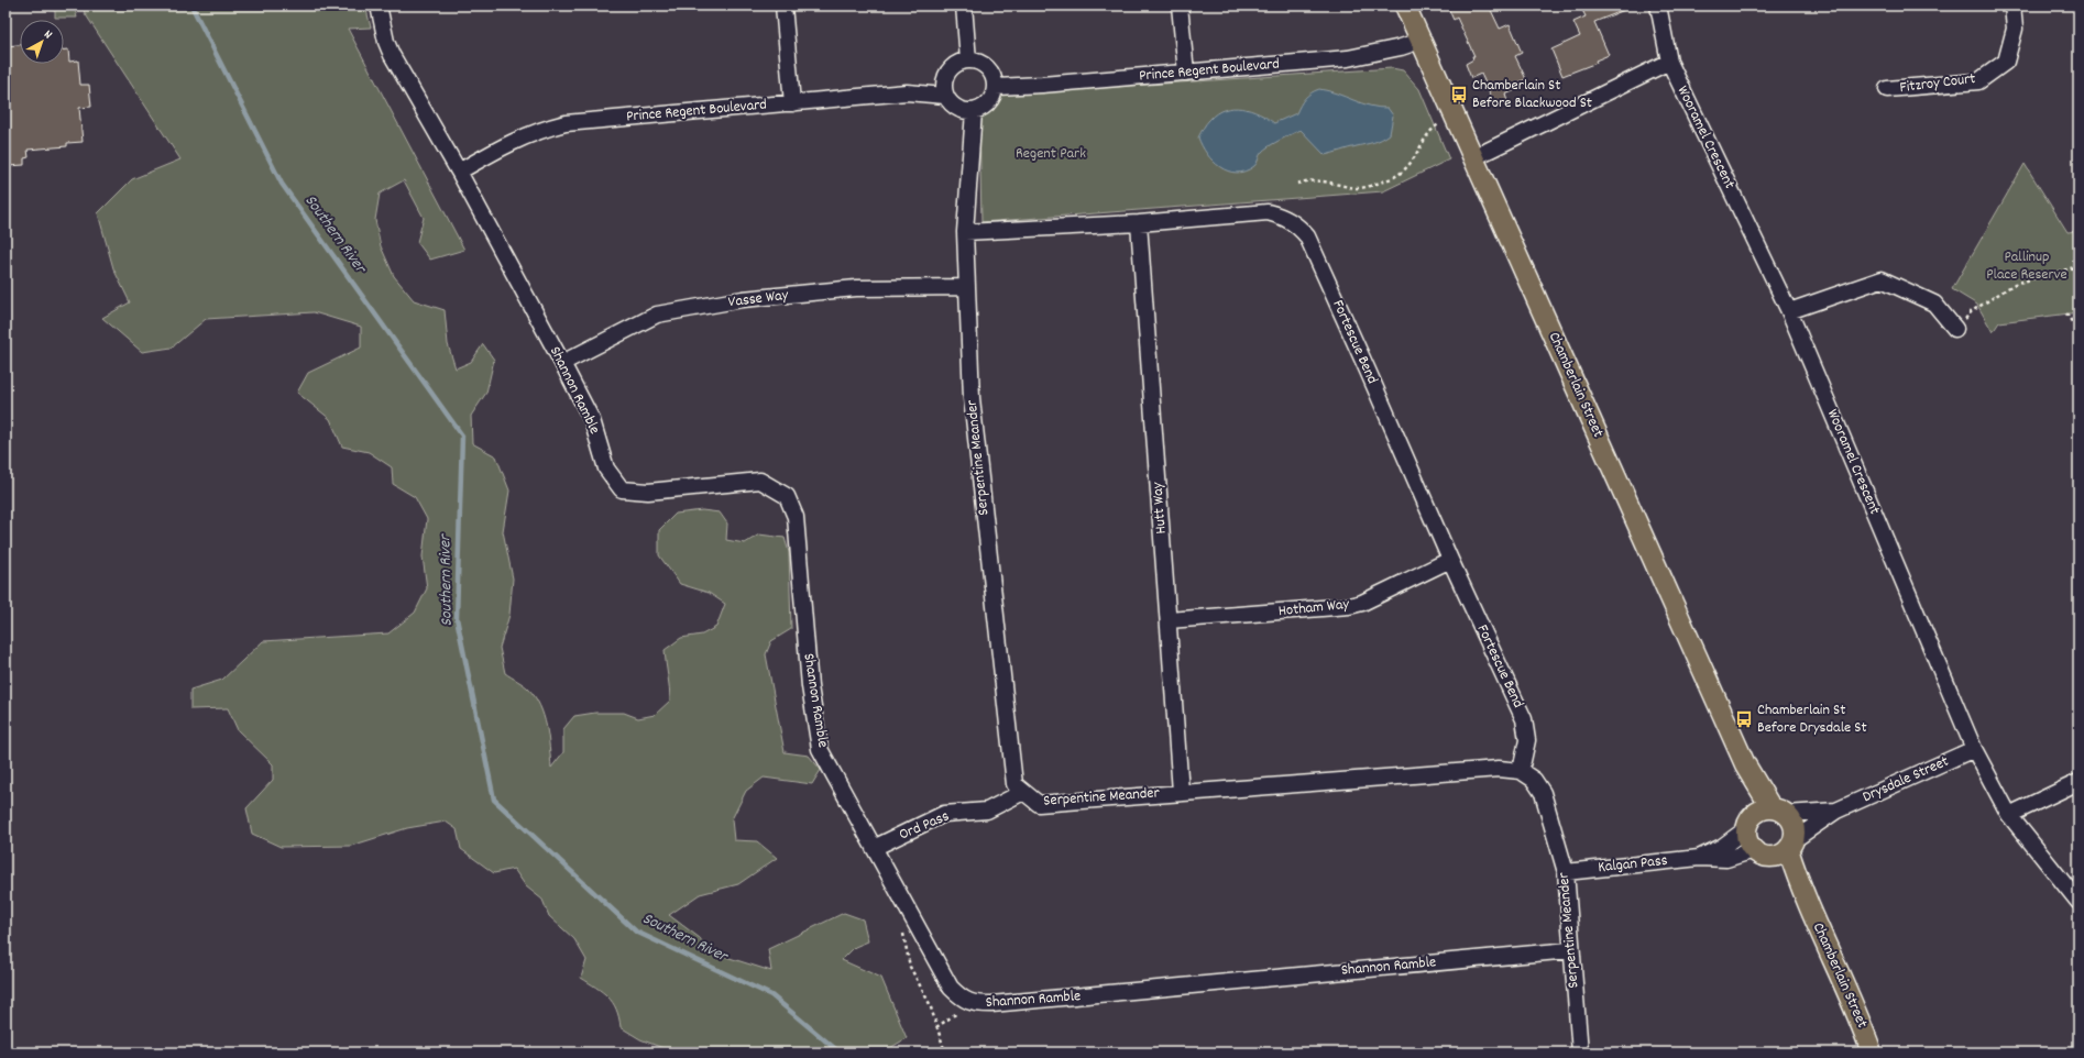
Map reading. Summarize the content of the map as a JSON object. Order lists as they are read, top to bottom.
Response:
{
  "streets": {
    "main road": ["Chamberlain Street"],
    "street": [
      "Prince Regent Boulevard",
      "Fitzroy Court",
      "Wooramel Crescent",
      "Vasse Way",
      "Fortescue Bend",
      "Shannon Ramble",
      "Serpentine Meander",
      "Hutt Way",
      "Hotham Way",
      "Drysdale Street",
      "Ord Pass",
      "Kalgan Pass"
    ]
  },
  "crossings": [
    ["Prince Regent Boulevard", "Chamberlain Street"],
    ["Prince Regent Boulevard", "Shannon Ramble"],
    ["Prince Regent Boulevard", "Serpentine Meander"],
    ["Wooramel Crescent", "Drysdale Street"],
    ["Vasse Way", "Shannon Ramble"],
    ["Vasse Way", "Serpentine Meander"],
    ["Fortescue Bend", "Serpentine Meander"],
    ["Fortescue Bend", "Hutt Way"],
    ["Fortescue Bend", "Hotham Way"],
    ["Chamberlain Street", "Drysdale Street"],
    ["Chamberlain Street", "Kalgan Pass"],
    ["Shannon Ramble", "Serpentine Meander"],
    ["Shannon Ramble", "Ord Pass"],
    ["Serpentine Meander", "Hutt Way"],
    ["Serpentine Meander", "Ord Pass"],
    ["Serpentine Meander", "Kalgan Pass"],
    ["Hutt Way", "Hotham Way"],
    ["Drysdale Street", "Kalgan Pass"]
  ],
  "water": ["Southern River"],
  "parks": ["Regent Park", "Pallinup Place Reserve"],
  "places": {
    "bus stop": ["Chamberlain St Before Blackwood St", "Chamberlain St Before Drysdale St"]
  },
  "north": "top right"
}
